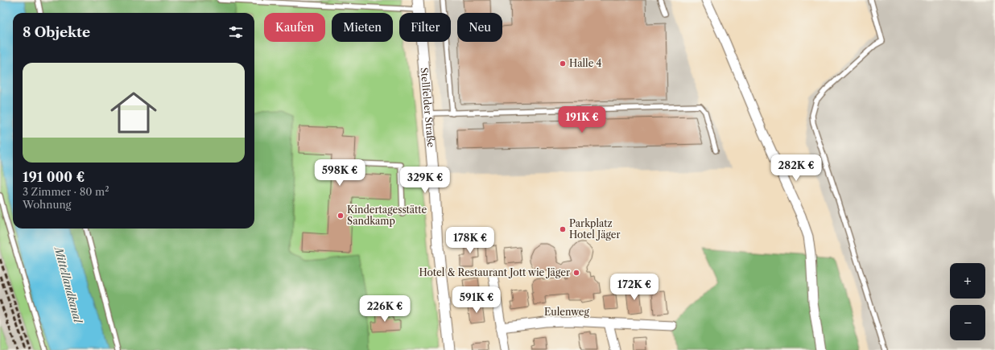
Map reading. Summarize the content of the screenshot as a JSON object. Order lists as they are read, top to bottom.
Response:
{
  "streets": {
    "street": ["Stellfelder Straße", "Eulenweg"]
  },
  "water": ["Mittellandkanal"],
  "places": [
    "Halle 4",
    "Kindertagesstätte Sandkamp",
    "Parkplatz Hotel Jäger",
    "Hotel & Restaurant Jott wie Jäger"
  ],
  "page": {
    "chip": [
      "Kaufen",
      "Mieten",
      "Filter",
      "Neu"
    ],
    "heading": "8 Objekte",
    "list": [
      {
        "name": "191 000 €",
        "note": "3 Zimmer · 80 m² · Wohnung"
      }
    ],
    "price": [
      "191K €",
      "282K €",
      "598K €",
      "329K €",
      "178K €",
      "172K €",
      "591K €",
      "226K €"
    ],
    "map_buttons": ["+", "−"]
  }
}
